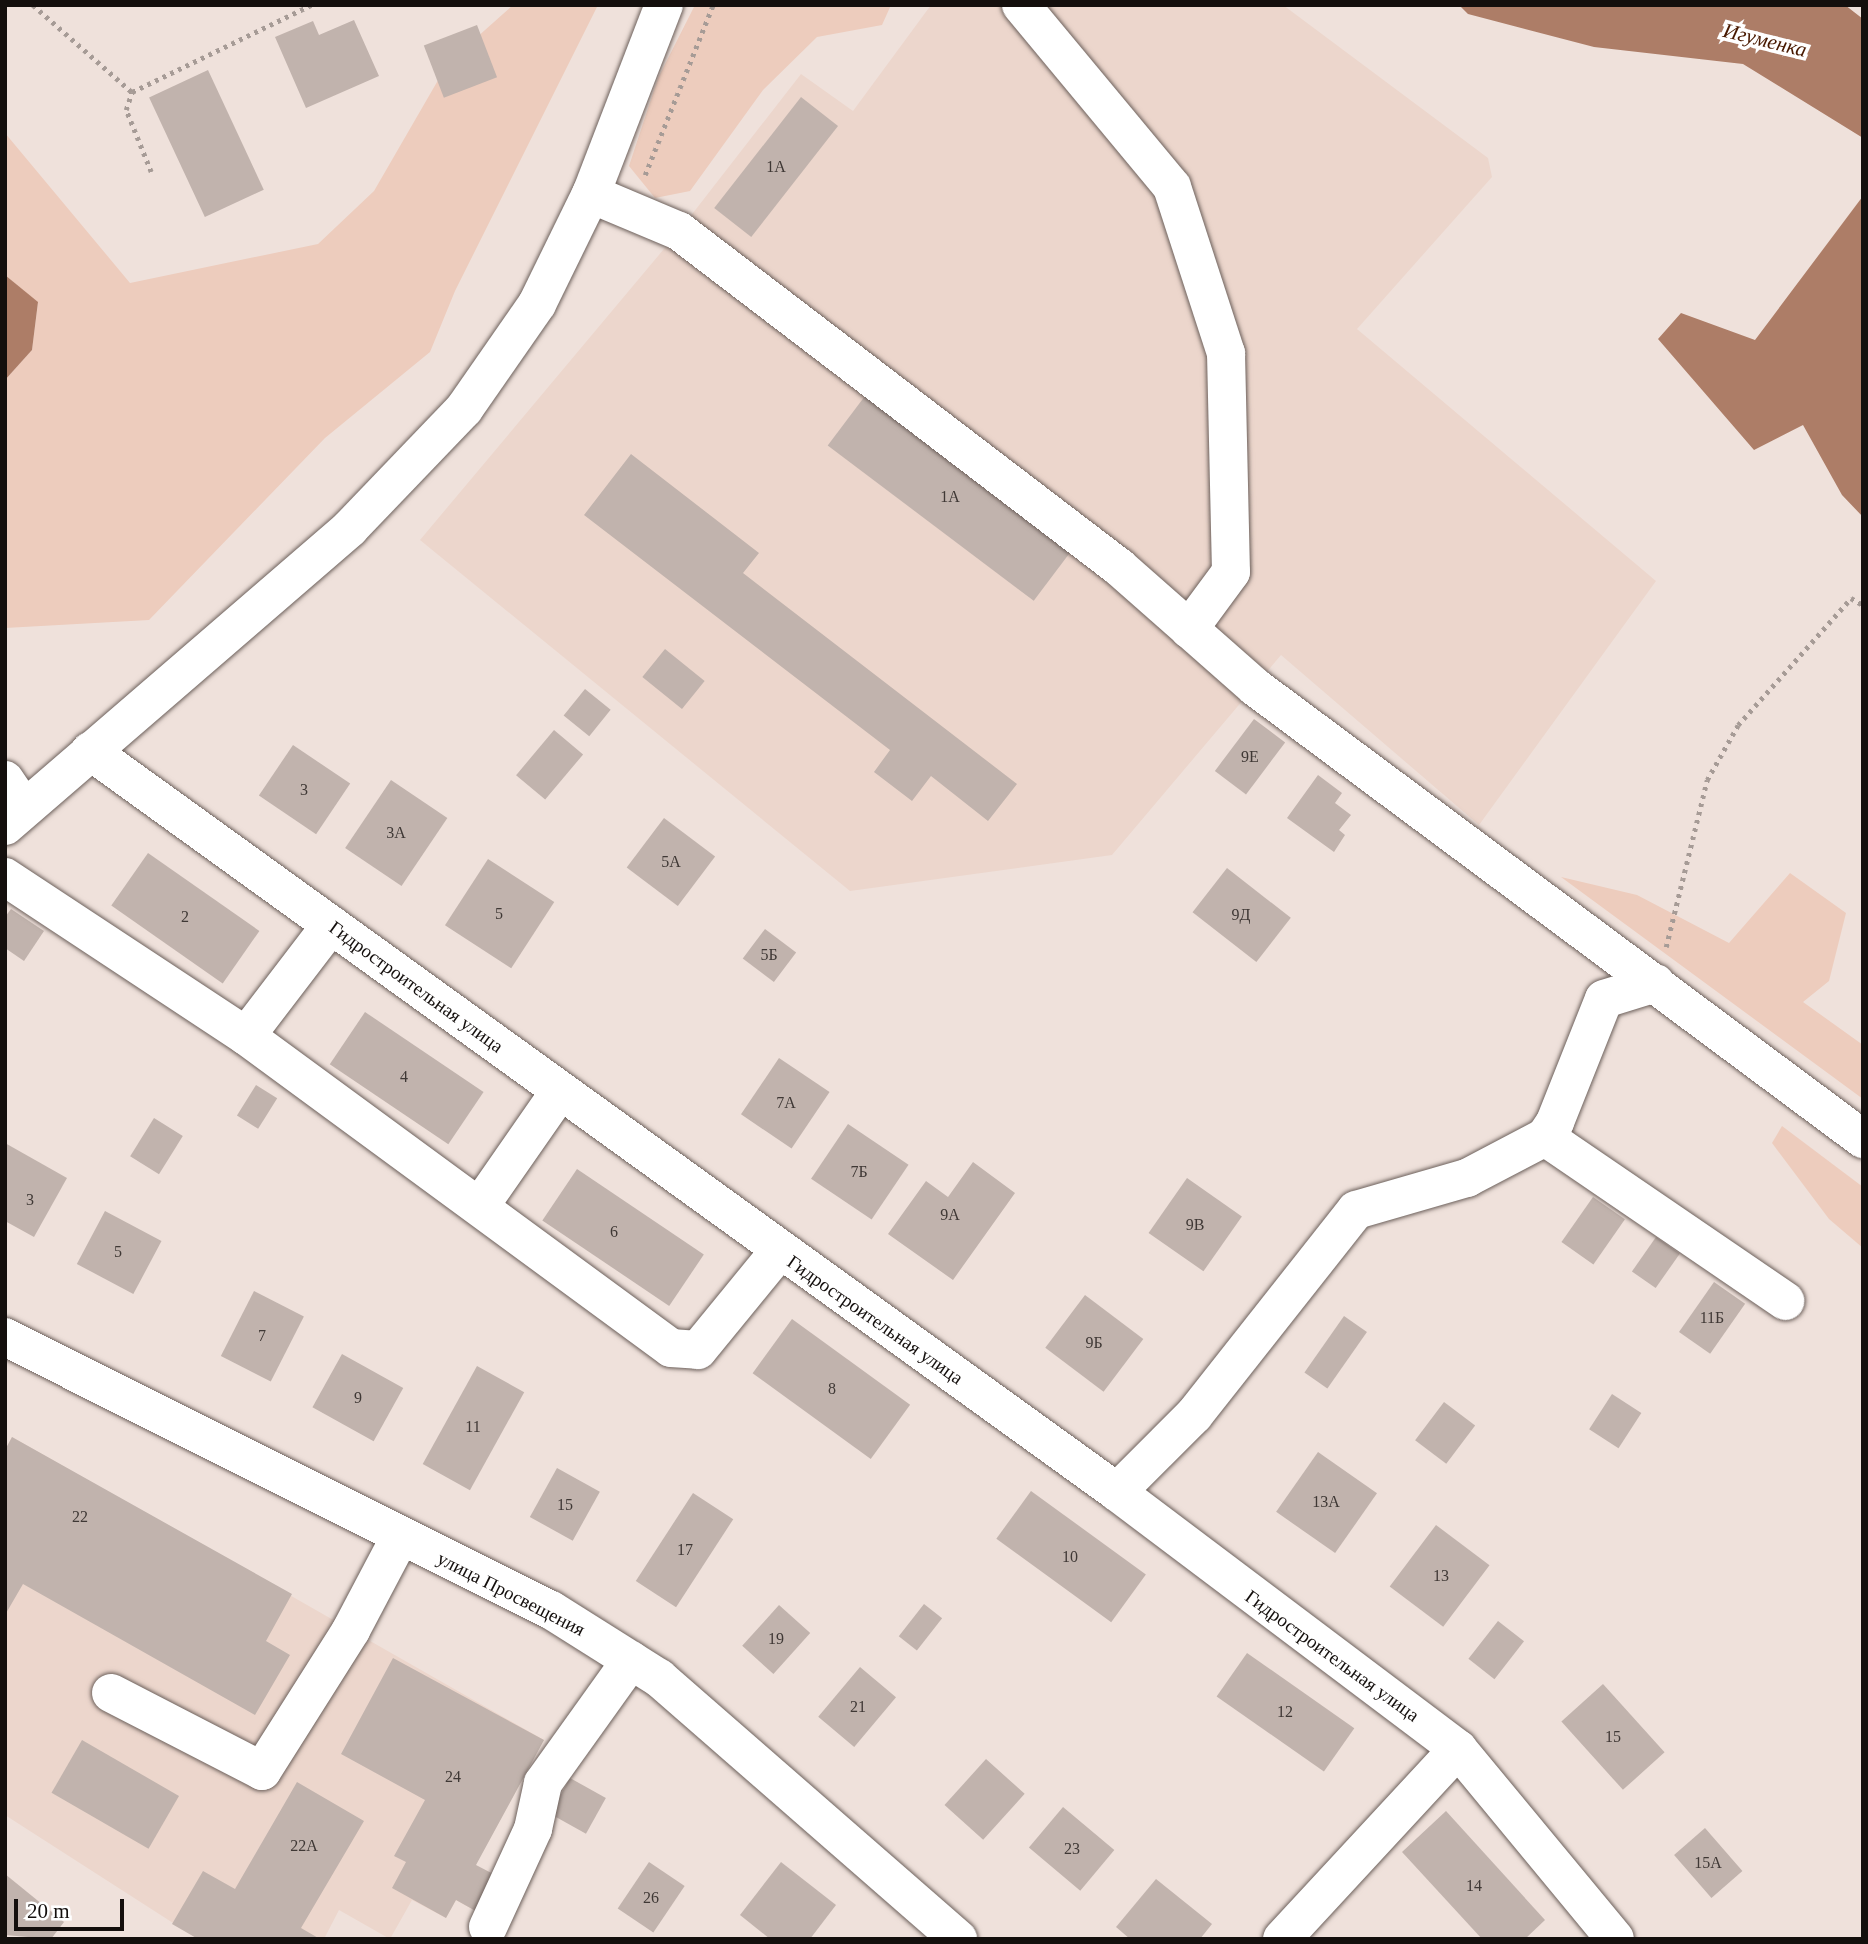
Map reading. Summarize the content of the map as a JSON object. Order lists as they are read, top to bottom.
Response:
{
  "streets": {
    "street": ["Гидростроительная улица", "улица Просвещения"]
  },
  "water": ["Игуменка"],
  "house_numbers": [
    "1А",
    "1А",
    "9Е",
    "3",
    "3А",
    "5А",
    "5",
    "9Д",
    "2",
    "5Б",
    "4",
    "7А",
    "7Б",
    "3",
    "9А",
    "9В",
    "6",
    "5",
    "11Б",
    "7",
    "9Б",
    "8",
    "9",
    "11",
    "13А",
    "15",
    "22",
    "17",
    "10",
    "13",
    "19",
    "21",
    "12",
    "15",
    "24",
    "22А",
    "23",
    "15А",
    "14",
    "26"
  ],
  "scale_bar": "20 m"
}
